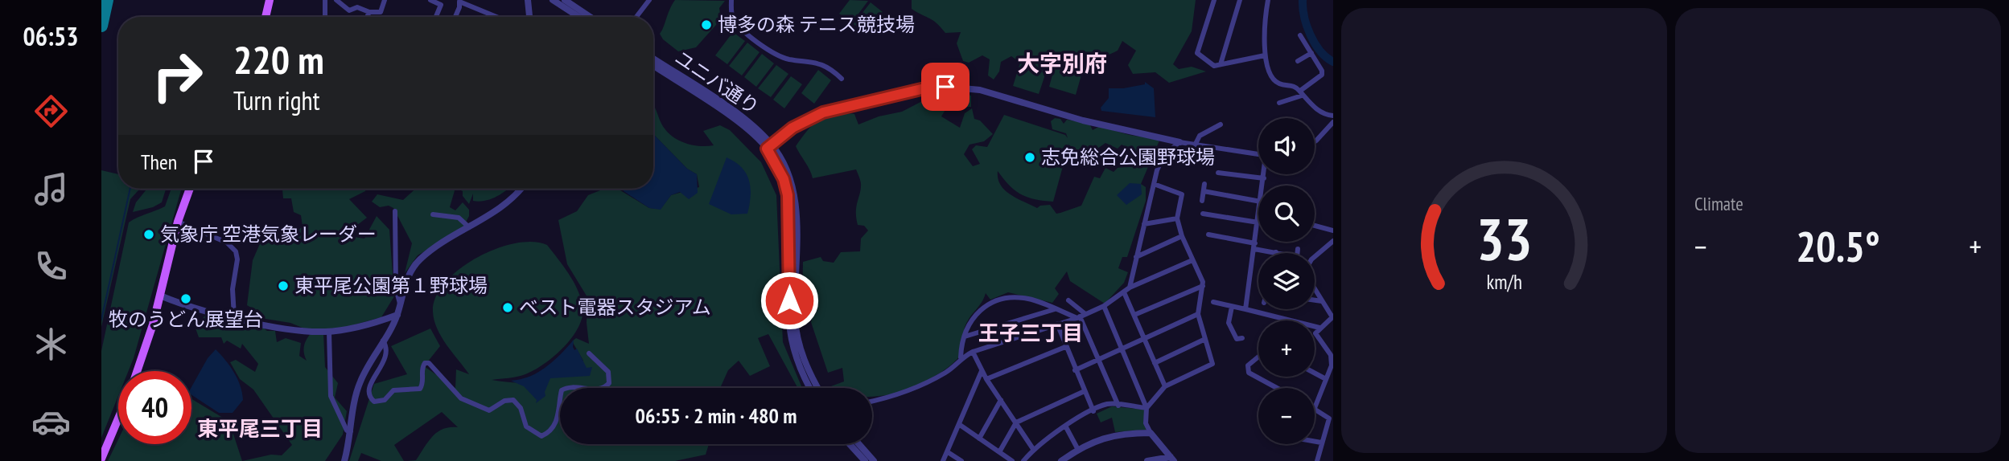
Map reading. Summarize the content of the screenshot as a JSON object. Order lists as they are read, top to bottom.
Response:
{
  "streets": {
    "street": ["ユニバ通り"]
  },
  "districts": ["大字別府", "王子三丁目", "東平尾三丁目"],
  "places": [
    "博多の森 テニス競技場",
    "志免総合公園野球場",
    "気象庁 空港気象レーダー",
    "東平尾公園第１野球場",
    "牧のうどん展望台",
    "ベスト電器スタジアム"
  ],
  "page": {
    "tabs": "06:53",
    "tile": "Climate",
    "turn": ["220 m", "Turn right"],
    "map_buttons": ["+", "−"],
    "then": "Then",
    "heat": ["−", "20.5°", "+"],
    "limit": "40",
    "trip": "06:55 · 2 min · 480 m",
    "gauge": ["33", "km/h"]
  }
}
